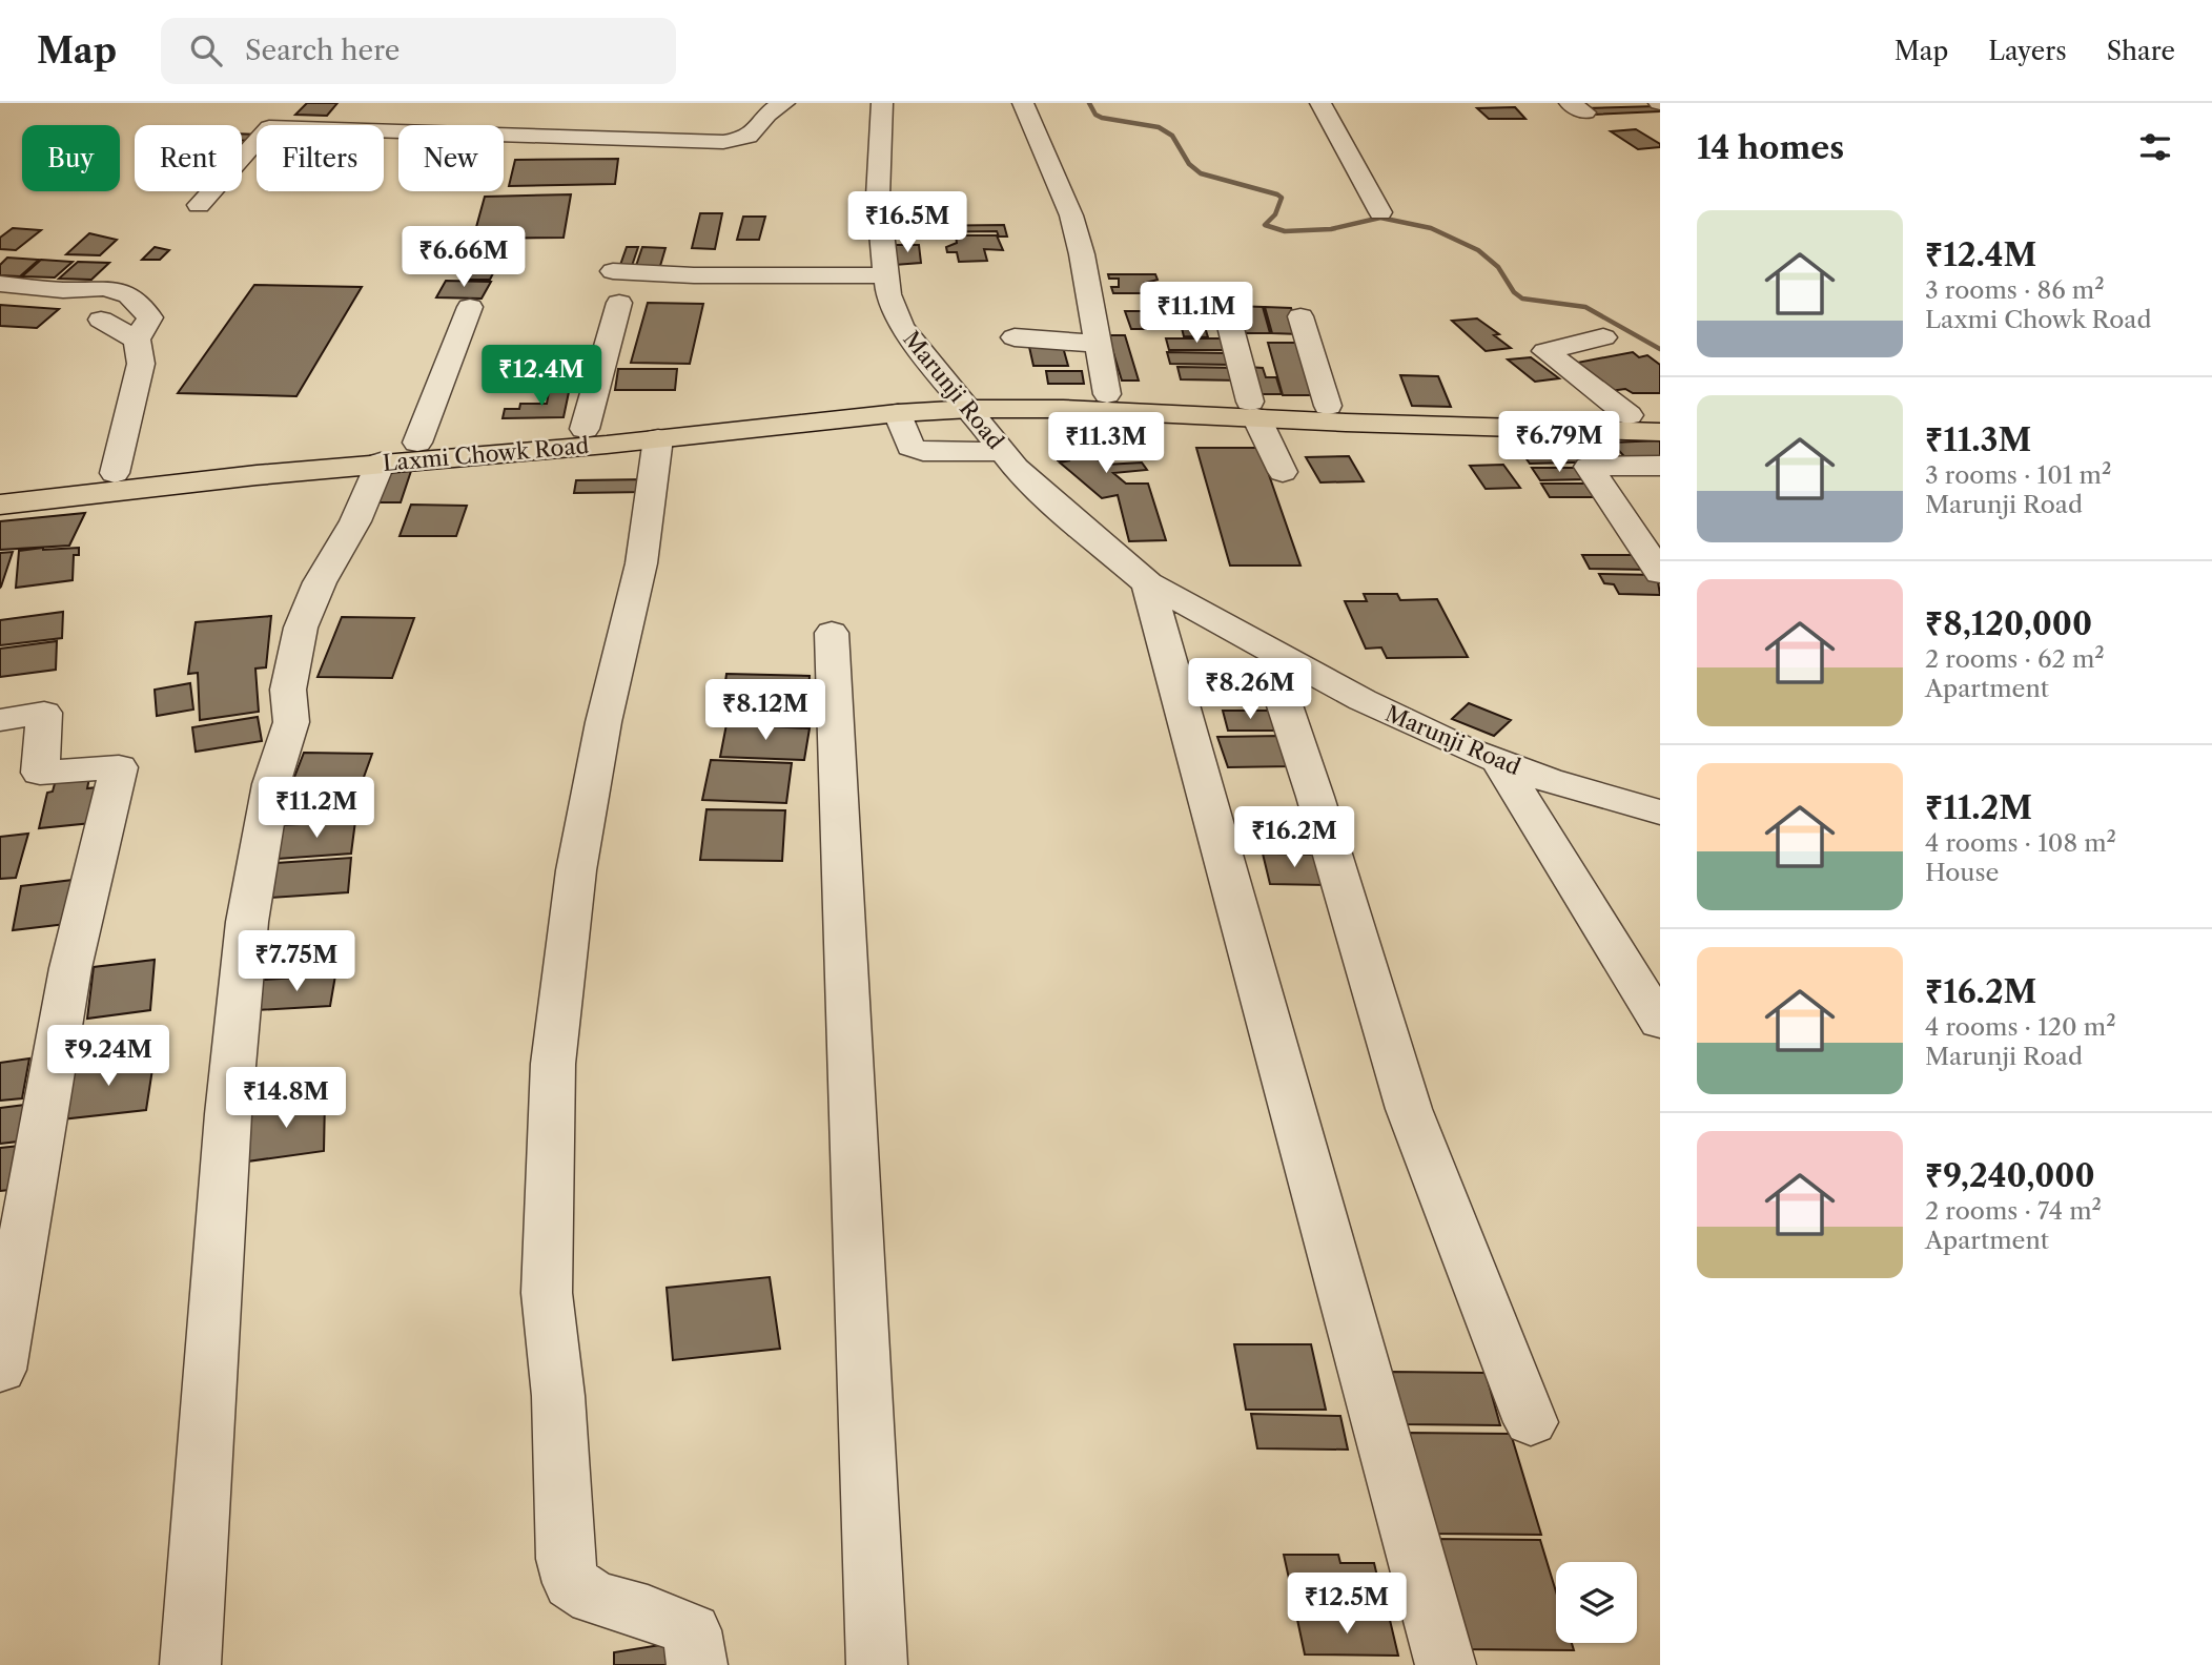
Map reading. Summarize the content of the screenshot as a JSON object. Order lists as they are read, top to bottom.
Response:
{
  "streets": {
    "main road": ["Laxmi Chowk Road"],
    "street": ["Marunji Road"]
  },
  "crossings": [
    ["Marunji Road", "Laxmi Chowk Road"]
  ],
  "page": {
    "header": "Map",
    "search": "Search here",
    "nav": ["Map", "Layers", "Share"],
    "heading": "14 homes",
    "chip": [
      "Buy",
      "Rent",
      "Filters",
      "New"
    ],
    "price": [
      "₹16.5M",
      "₹6.66M",
      "₹11.1M",
      "₹12.4M",
      "₹6.79M",
      "₹11.3M",
      "₹8.26M",
      "₹8.12M",
      "₹11.2M",
      "₹16.2M",
      "₹7.75M",
      "₹9.24M",
      "₹14.8M",
      "₹12.5M"
    ],
    "list": [
      {
        "name": "₹12.4M",
        "note": "3 rooms · 86 m² · Laxmi Chowk Road"
      },
      {
        "name": "₹11.3M",
        "note": "3 rooms · 101 m² · Marunji Road"
      },
      {
        "name": "₹8,120,000",
        "note": "2 rooms · 62 m² · Apartment"
      },
      {
        "name": "₹11.2M",
        "note": "4 rooms · 108 m² · House"
      },
      {
        "name": "₹16.2M",
        "note": "4 rooms · 120 m² · Marunji Road"
      },
      {
        "name": "₹9,240,000",
        "note": "2 rooms · 74 m² · Apartment"
      }
    ]
  }
}
